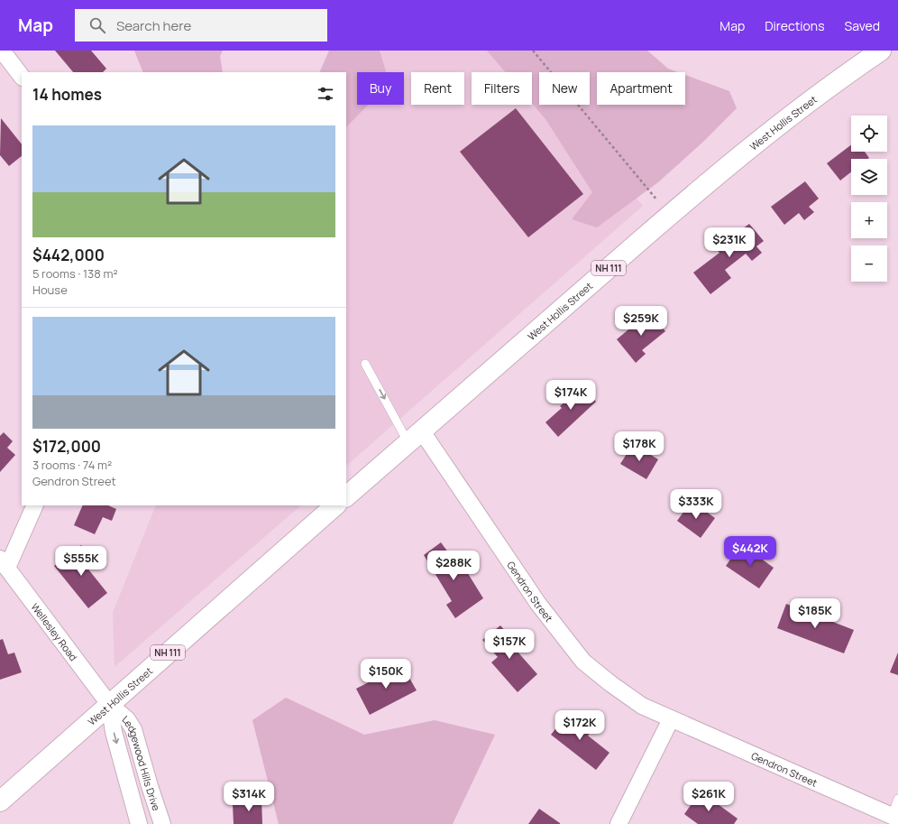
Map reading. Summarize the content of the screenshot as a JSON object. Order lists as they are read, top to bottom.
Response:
{
  "streets": {
    "main road": ["West Hollis Street", "NH 111"],
    "street": ["Gendron Street", "Wellesley Road", "Ledgewood Hills Drive"]
  },
  "crossings": [
    ["West Hollis Street", "Gendron Street"],
    ["West Hollis Street", "Wellesley Road"],
    ["West Hollis Street", "Ledgewood Hills Drive"],
    ["Wellesley Road", "Ledgewood Hills Drive"]
  ],
  "page": {
    "header": "Map",
    "search": "Search here",
    "nav": ["Map", "Directions", "Saved"],
    "chip": [
      "Buy",
      "Rent",
      "Filters",
      "New",
      "Apartment"
    ],
    "heading": "14 homes",
    "map_buttons": ["+", "−"],
    "list": [
      {
        "name": "$442,000",
        "note": "5 rooms · 138 m² · House"
      },
      {
        "name": "$172,000",
        "note": "3 rooms · 74 m² · Gendron Street"
      }
    ],
    "price": [
      "$231K",
      "$259K",
      "$174K",
      "$178K",
      "$333K",
      "$442K",
      "$555K",
      "$288K",
      "$185K",
      "$157K",
      "$150K",
      "$172K",
      "$314K",
      "$261K"
    ]
  }
}
